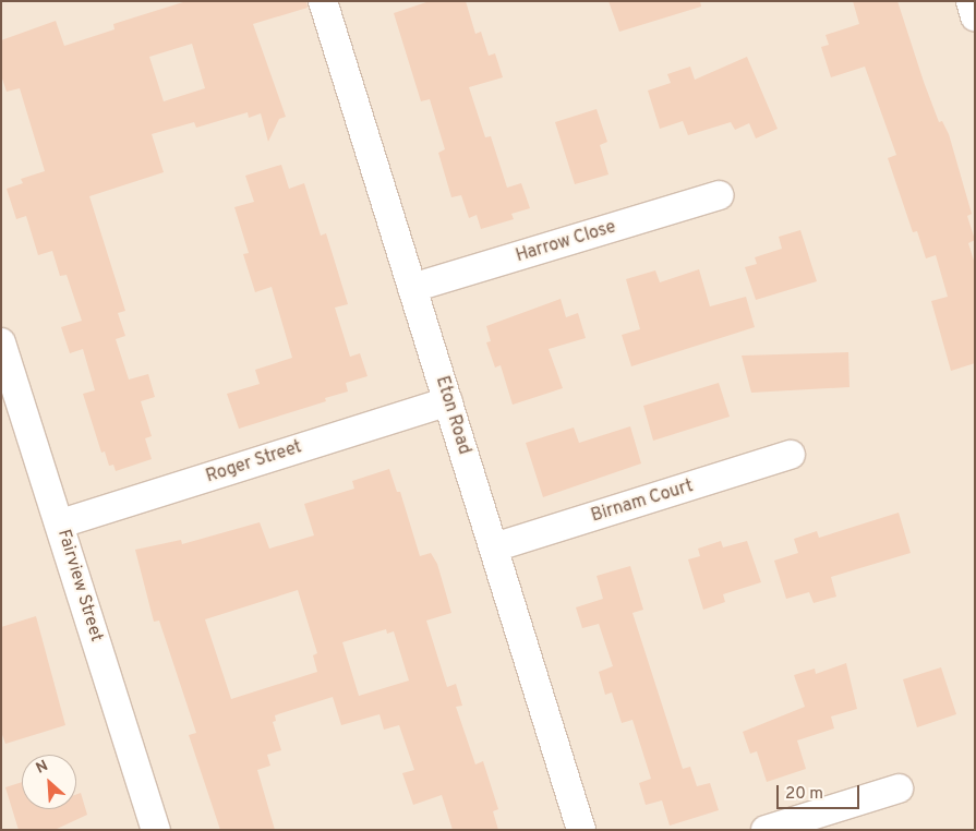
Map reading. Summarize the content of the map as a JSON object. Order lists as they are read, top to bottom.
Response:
{
  "streets": {
    "street": [
      "Harrow Close",
      "Eton Road",
      "Roger Street",
      "Birnam Court",
      "Fairview Street"
    ]
  },
  "crossings": [
    ["Harrow Close", "Eton Road"],
    ["Eton Road", "Roger Street"],
    ["Eton Road", "Birnam Court"],
    ["Roger Street", "Fairview Street"]
  ],
  "scale_bar": "20 m",
  "north": "top left"
}
